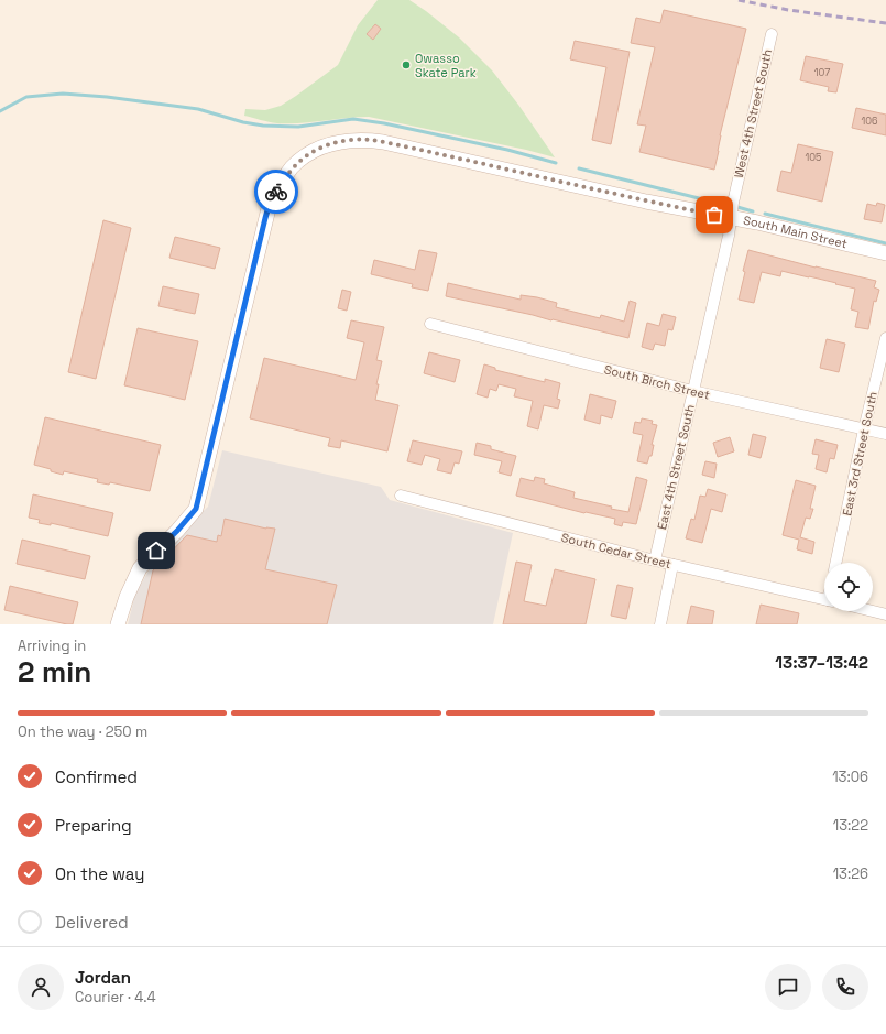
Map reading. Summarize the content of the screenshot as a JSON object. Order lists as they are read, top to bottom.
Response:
{
  "streets": {
    "street": [
      "West 4th Street South",
      "South Main Street",
      "South Birch Street",
      "East 3rd Street South",
      "East 4th Street South",
      "South Cedar Street"
    ]
  },
  "crossings": [
    ["West 4th Street South", "South Main Street"],
    ["West 4th Street South", "East 4th Street South"],
    ["South Main Street", "East 4th Street South"],
    ["South Birch Street", "East 3rd Street South"],
    ["South Birch Street", "East 4th Street South"],
    ["East 4th Street South", "South Cedar Street"]
  ],
  "places": ["Owasso Skate Park"],
  "house_numbers": ["107", "106", "105"],
  "page": {
    "heading": ["2 min", "Arriving in", "13:37–13:42"],
    "panel": ["Jordan", "Courier · 4.4"],
    "bar": "On the way · 250 m",
    "list": [
      ["Confirmed", "13:06"],
      ["Preparing", "13:22"],
      ["On the way", "13:26"],
      "Delivered"
    ]
  }
}
